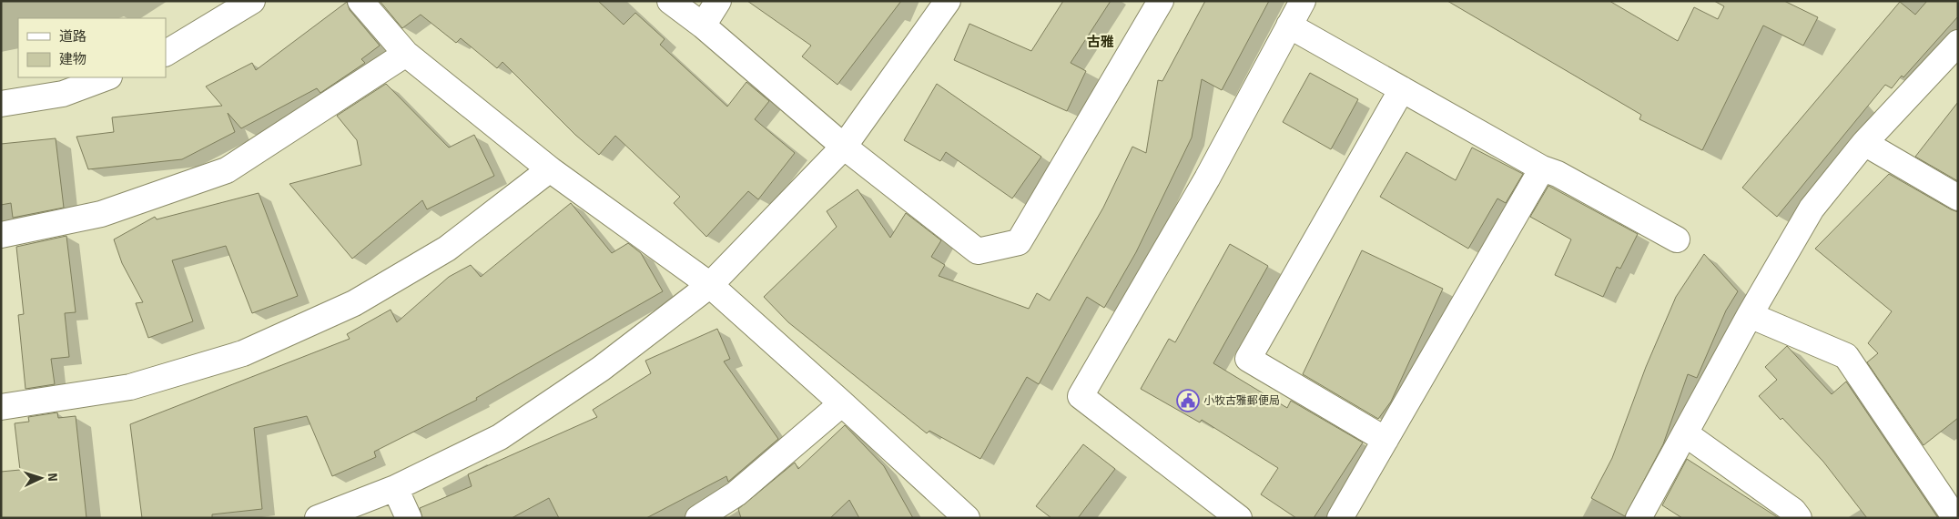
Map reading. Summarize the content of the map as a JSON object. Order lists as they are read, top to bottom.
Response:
{
  "districts": ["古雅"],
  "places": {
    "public building": ["小牧古雅郵便局"]
  },
  "legend": ["道路", "建物"],
  "north": "right"
}
